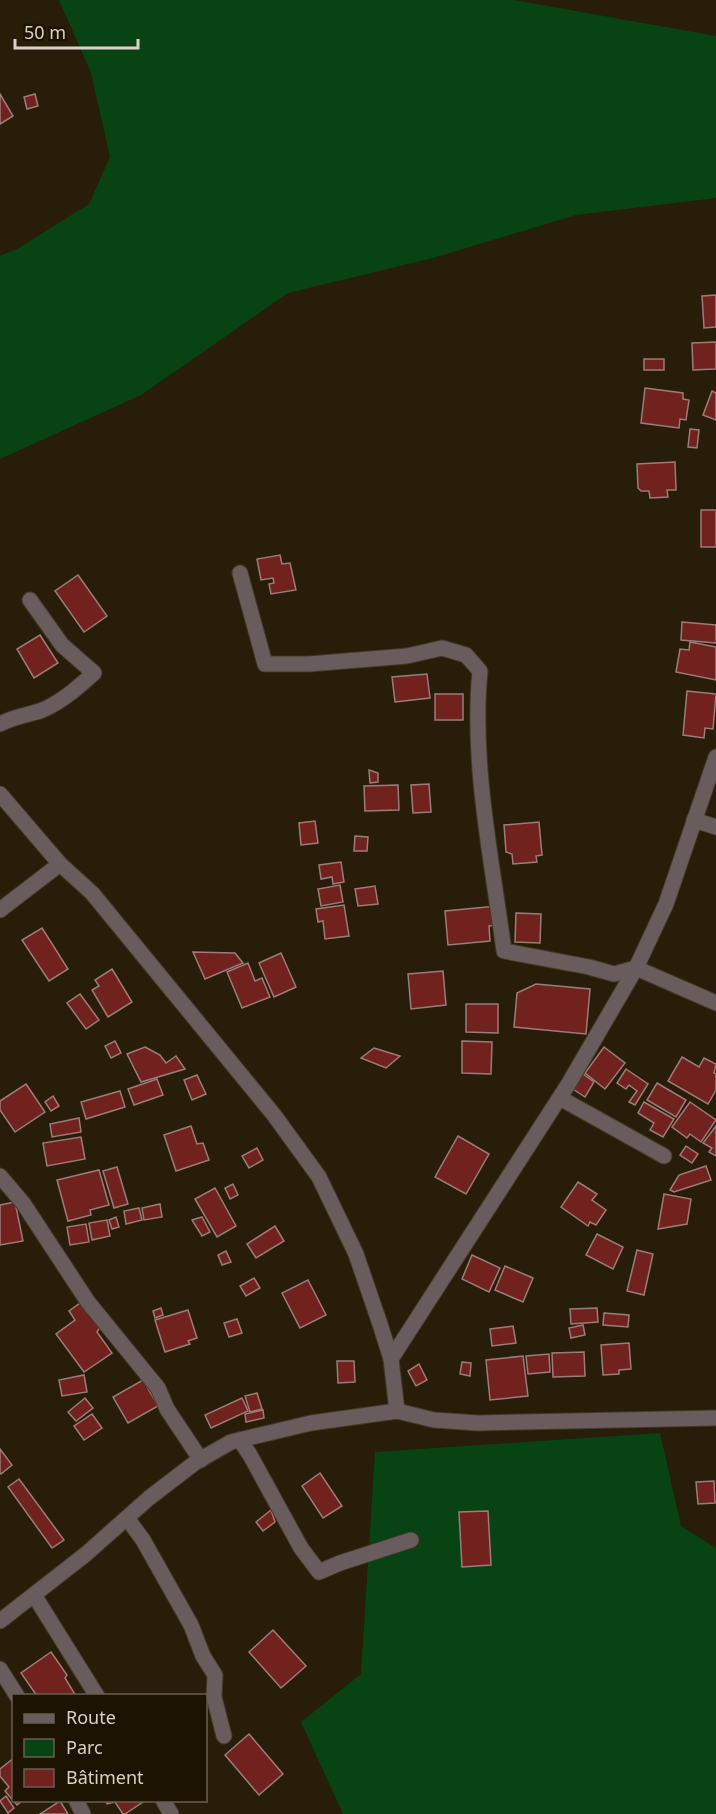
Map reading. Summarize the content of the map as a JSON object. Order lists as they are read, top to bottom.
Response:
{
  "legend": ["Route", "Parc", "Bâtiment"],
  "scale_bar": "50 m"
}
